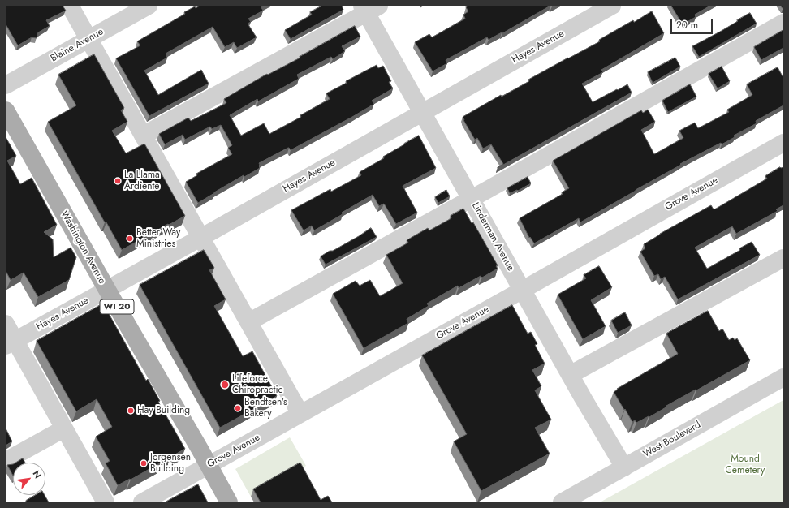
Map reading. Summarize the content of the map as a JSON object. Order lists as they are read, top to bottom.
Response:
{
  "streets": {
    "main road": ["Washington Avenue", "WI 20"],
    "street": [
      "Blaine Avenue",
      "Hayes Avenue",
      "Grove Avenue",
      "Linderman Avenue",
      "West Boulevard"
    ]
  },
  "crossings": [
    ["Hayes Avenue", "Linderman Avenue"],
    ["Hayes Avenue", "Washington Avenue"],
    ["Grove Avenue", "Linderman Avenue"],
    ["Grove Avenue", "Washington Avenue"],
    ["Linderman Avenue", "West Boulevard"]
  ],
  "parks": ["Mound Cemetery"],
  "places": [
    "La Llama Ardiente",
    "Better Way Ministries",
    "Lifeforce Chiropractic",
    "Bendtsen's Bakery",
    "Hay Building",
    "Jorgensen Building"
  ],
  "scale_bar": "20 m",
  "north": "top right"
}
